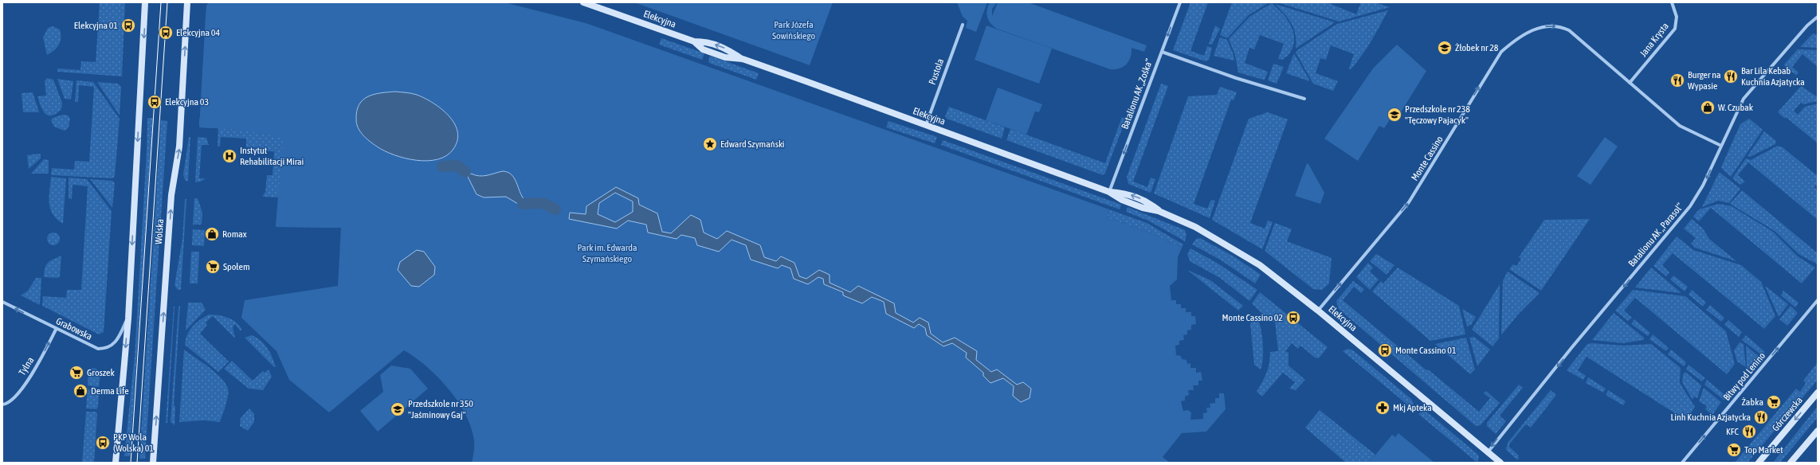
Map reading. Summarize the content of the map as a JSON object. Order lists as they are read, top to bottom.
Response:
{
  "streets": {
    "main road": ["Elekcyjna", "Wolska", "Górczewska"],
    "street": [
      "Jana Krysta",
      "Pustola",
      "Batalionu AK „Zośka”",
      "Monte Cassino",
      "Batalionu AK „Parasol”",
      "Grabowska",
      "Tylna",
      "Bitwy pod Lenino"
    ]
  },
  "crossings": [
    ["Elekcyjna", "Pustola"],
    ["Elekcyjna", "Batalionu AK „Zośka”"],
    ["Elekcyjna", "Monte Cassino"],
    ["Elekcyjna", "Batalionu AK „Parasol”"],
    ["Jana Krysta", "Monte Cassino"],
    ["Monte Cassino", "Batalionu AK „Parasol”"],
    ["Grabowska", "Tylna"]
  ],
  "one_way": [
    "Batalionu AK „Zośka”",
    "Monte Cassino",
    "Batalionu AK „Parasol”",
    "Grabowska",
    "Tylna",
    "Bitwy pod Lenino"
  ],
  "parks": ["Park Józefa Sowińskiego", "Park im. Edwarda Szymańskiego"],
  "places": {
    "bus stop": [
      "Elekcyjna 01",
      "Elekcyjna 04",
      "Elekcyjna 03",
      "Monte Cassino 02",
      "Monte Cassino 01",
      "PKP Wola (Wolska) 01"
    ],
    "school or university": ["Żłobek nr 28", "Przedszkole nr 238 \"Tęczowy Pajacyk\"", "Przedszkole nr 350 \"Jaśminowy Gaj\""],
    "restaurant": [
      "Bar Lila Kebab Kuchnia Azjatycka",
      "Burger na Wypasie",
      "Linh Kuchnia Azjatycka",
      "KFC"
    ],
    "shop": ["W. Czubak", "Romax", "Derma Life"],
    "place": ["Edward Szymański"],
    "hospital": ["Instytut Rehabilitacji Mirai"],
    "supermarket": [
      "Społem",
      "Groszek",
      "Żabka",
      "Top Market"
    ],
    "pharmacy": ["Mkj Apteka"]
  }
}
